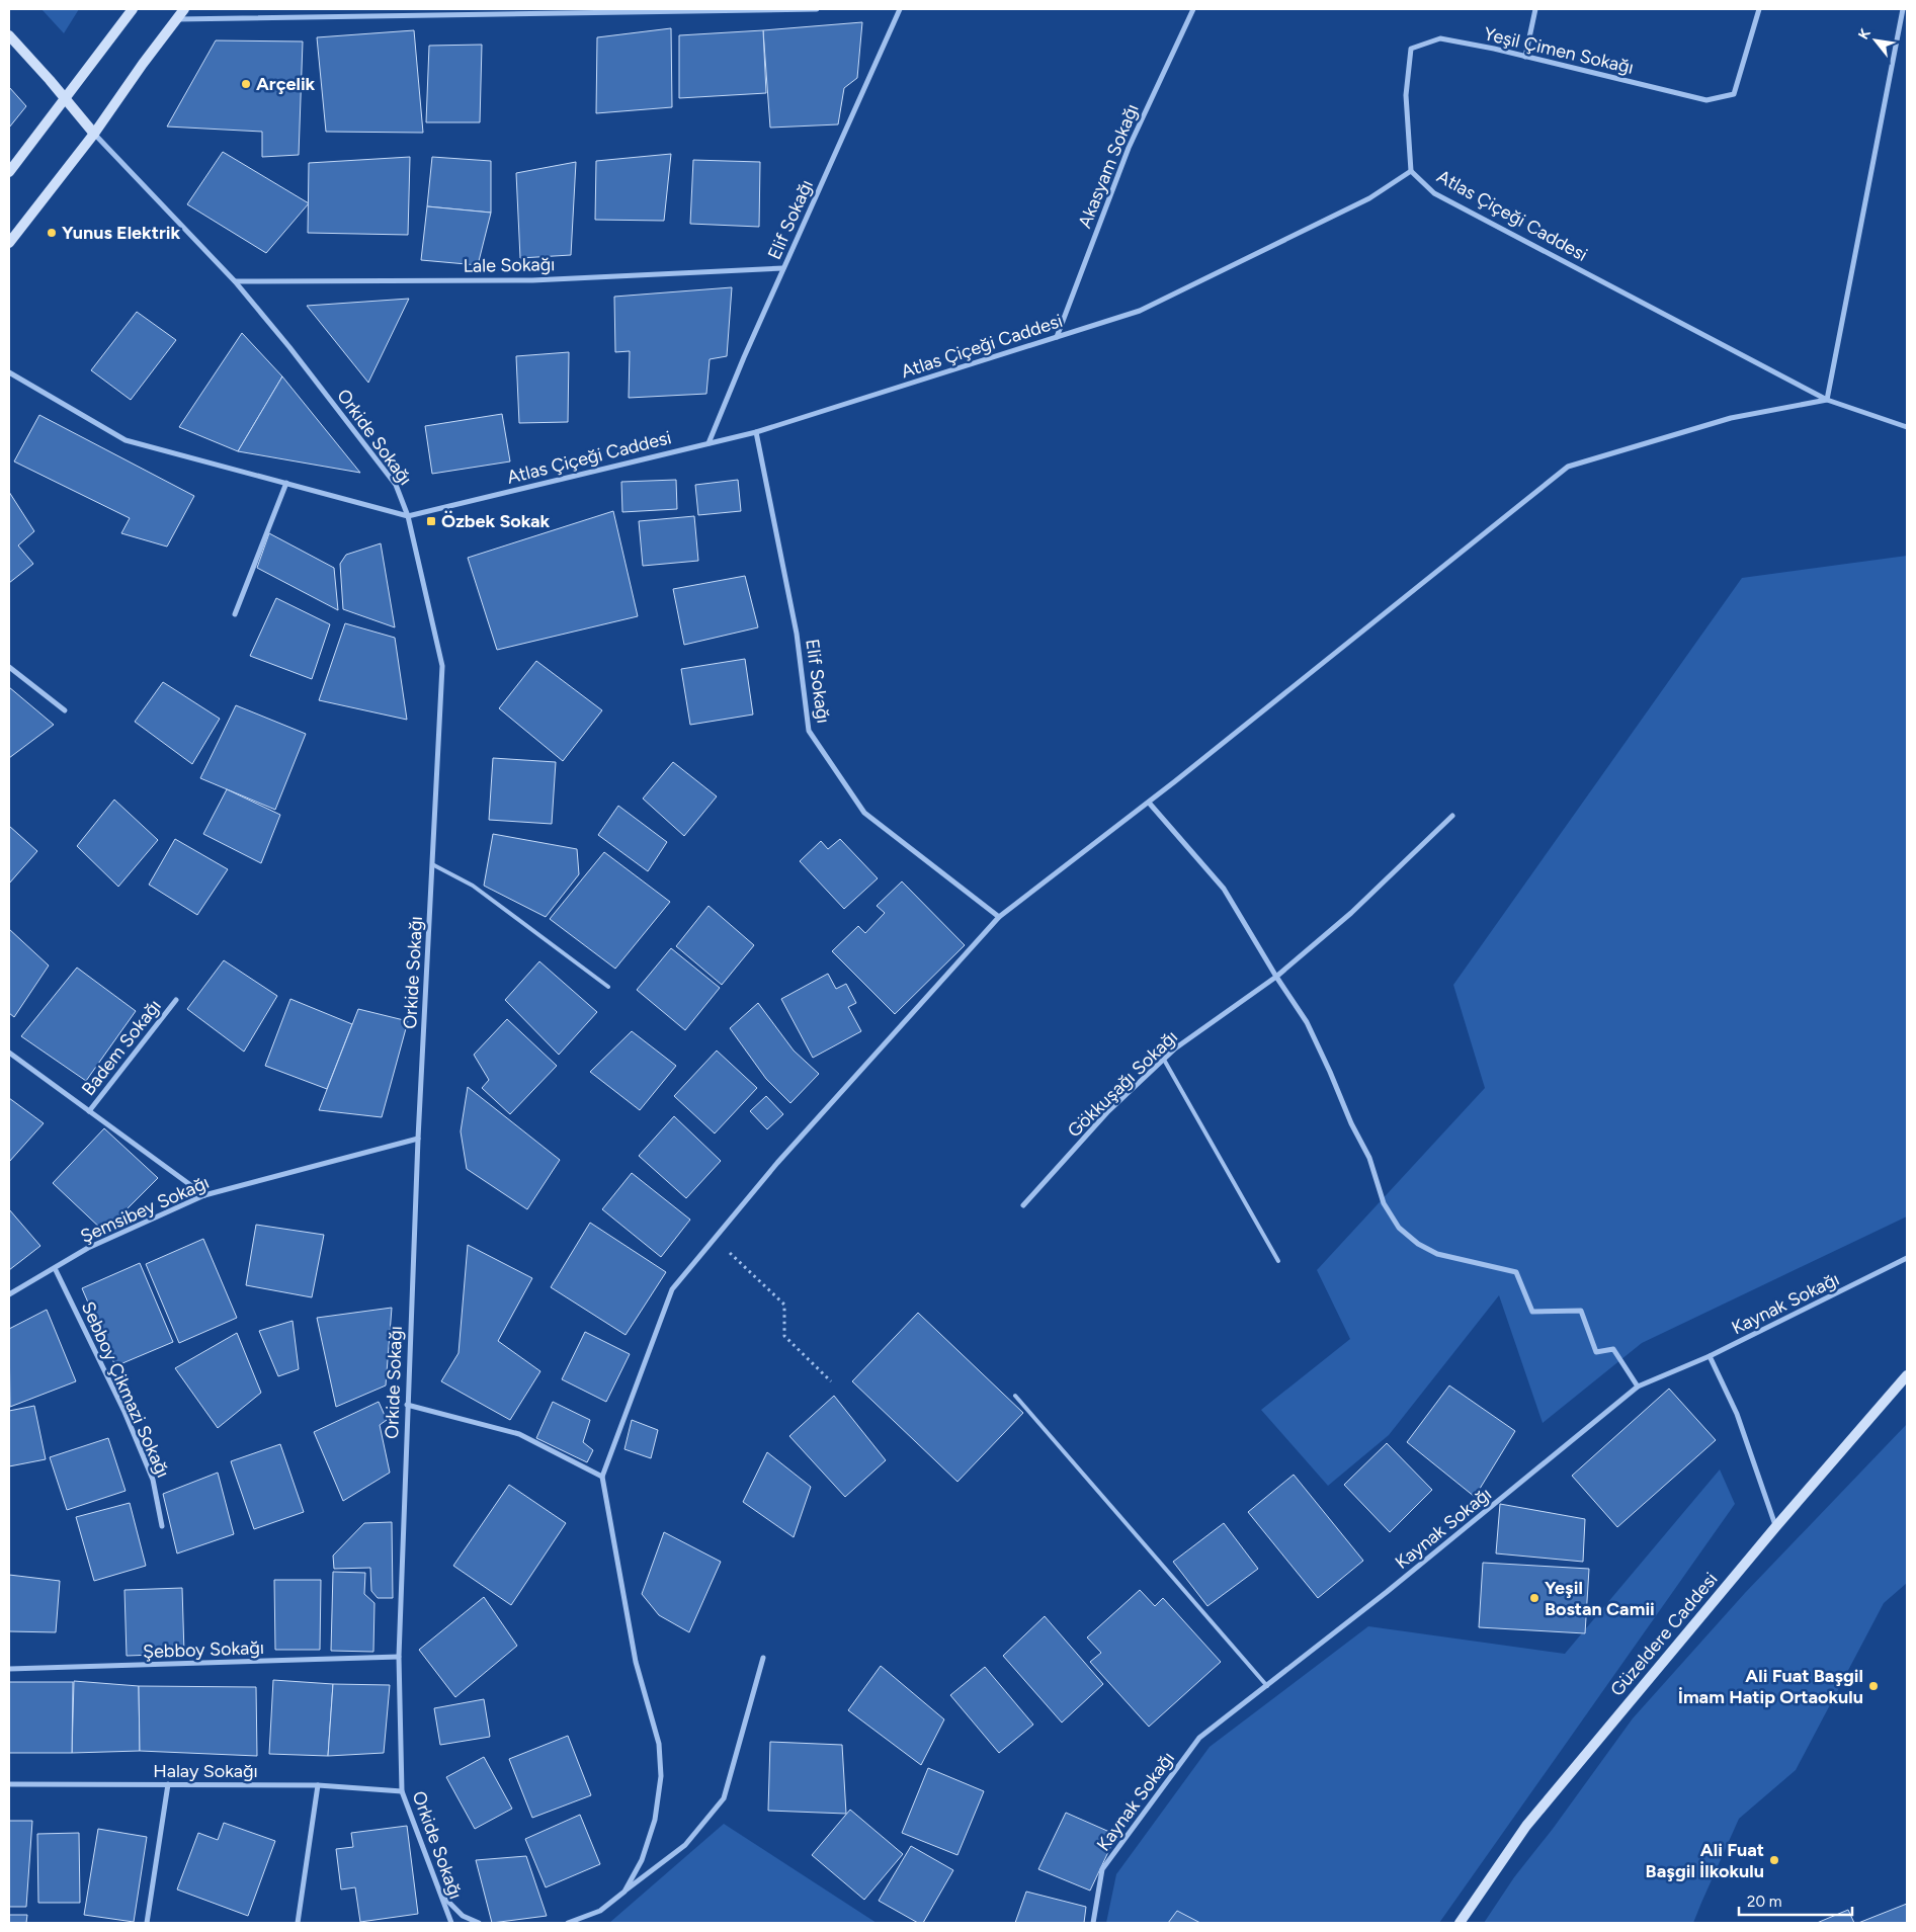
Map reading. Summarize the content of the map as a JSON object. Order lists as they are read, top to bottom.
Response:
{
  "streets": {
    "street": [
      "Yeşil Çimen Sokağı",
      "Akasyam Sokağı",
      "Atlas Çiçeği Caddesi",
      "Elif Sokağı",
      "Lale Sokağı",
      "Orkide Sokağı",
      "Badem Sokağı",
      "Gökkuşağı Sokağı",
      "Şemsibey Sokağı",
      "Kaynak Sokağı",
      "Sebboy Çikmazi Sokağı",
      "Güzeldere Caddesi",
      "Şebboy Sokağı",
      "Halay Sokağı"
    ]
  },
  "crossings": [
    ["Yeşil Çimen Sokağı", "Atlas Çiçeği Caddesi"],
    ["Akasyam Sokağı", "Atlas Çiçeği Caddesi"],
    ["Atlas Çiçeği Caddesi", "Elif Sokağı"],
    ["Atlas Çiçeği Caddesi", "Orkide Sokağı"],
    ["Elif Sokağı", "Lale Sokağı"],
    ["Lale Sokağı", "Orkide Sokağı"],
    ["Orkide Sokağı", "Şemsibey Sokağı"],
    ["Orkide Sokağı", "Şebboy Sokağı"],
    ["Orkide Sokağı", "Halay Sokağı"],
    ["Badem Sokağı", "Şemsibey Sokağı"],
    ["Şemsibey Sokağı", "Sebboy Çikmazi Sokağı"]
  ],
  "places": {
    "other": [
      "Arçelik",
      "Yunus Elektrik",
      "Yeşil Bostan Camii",
      "Ali Fuat Başgil İmam Hatip Ortaokulu",
      "Ali Fuat Başgil İlkokulu"
    ],
    "transit": ["Özbek Sokak"]
  },
  "scale_bar": "20 m",
  "north": "top left"
}
